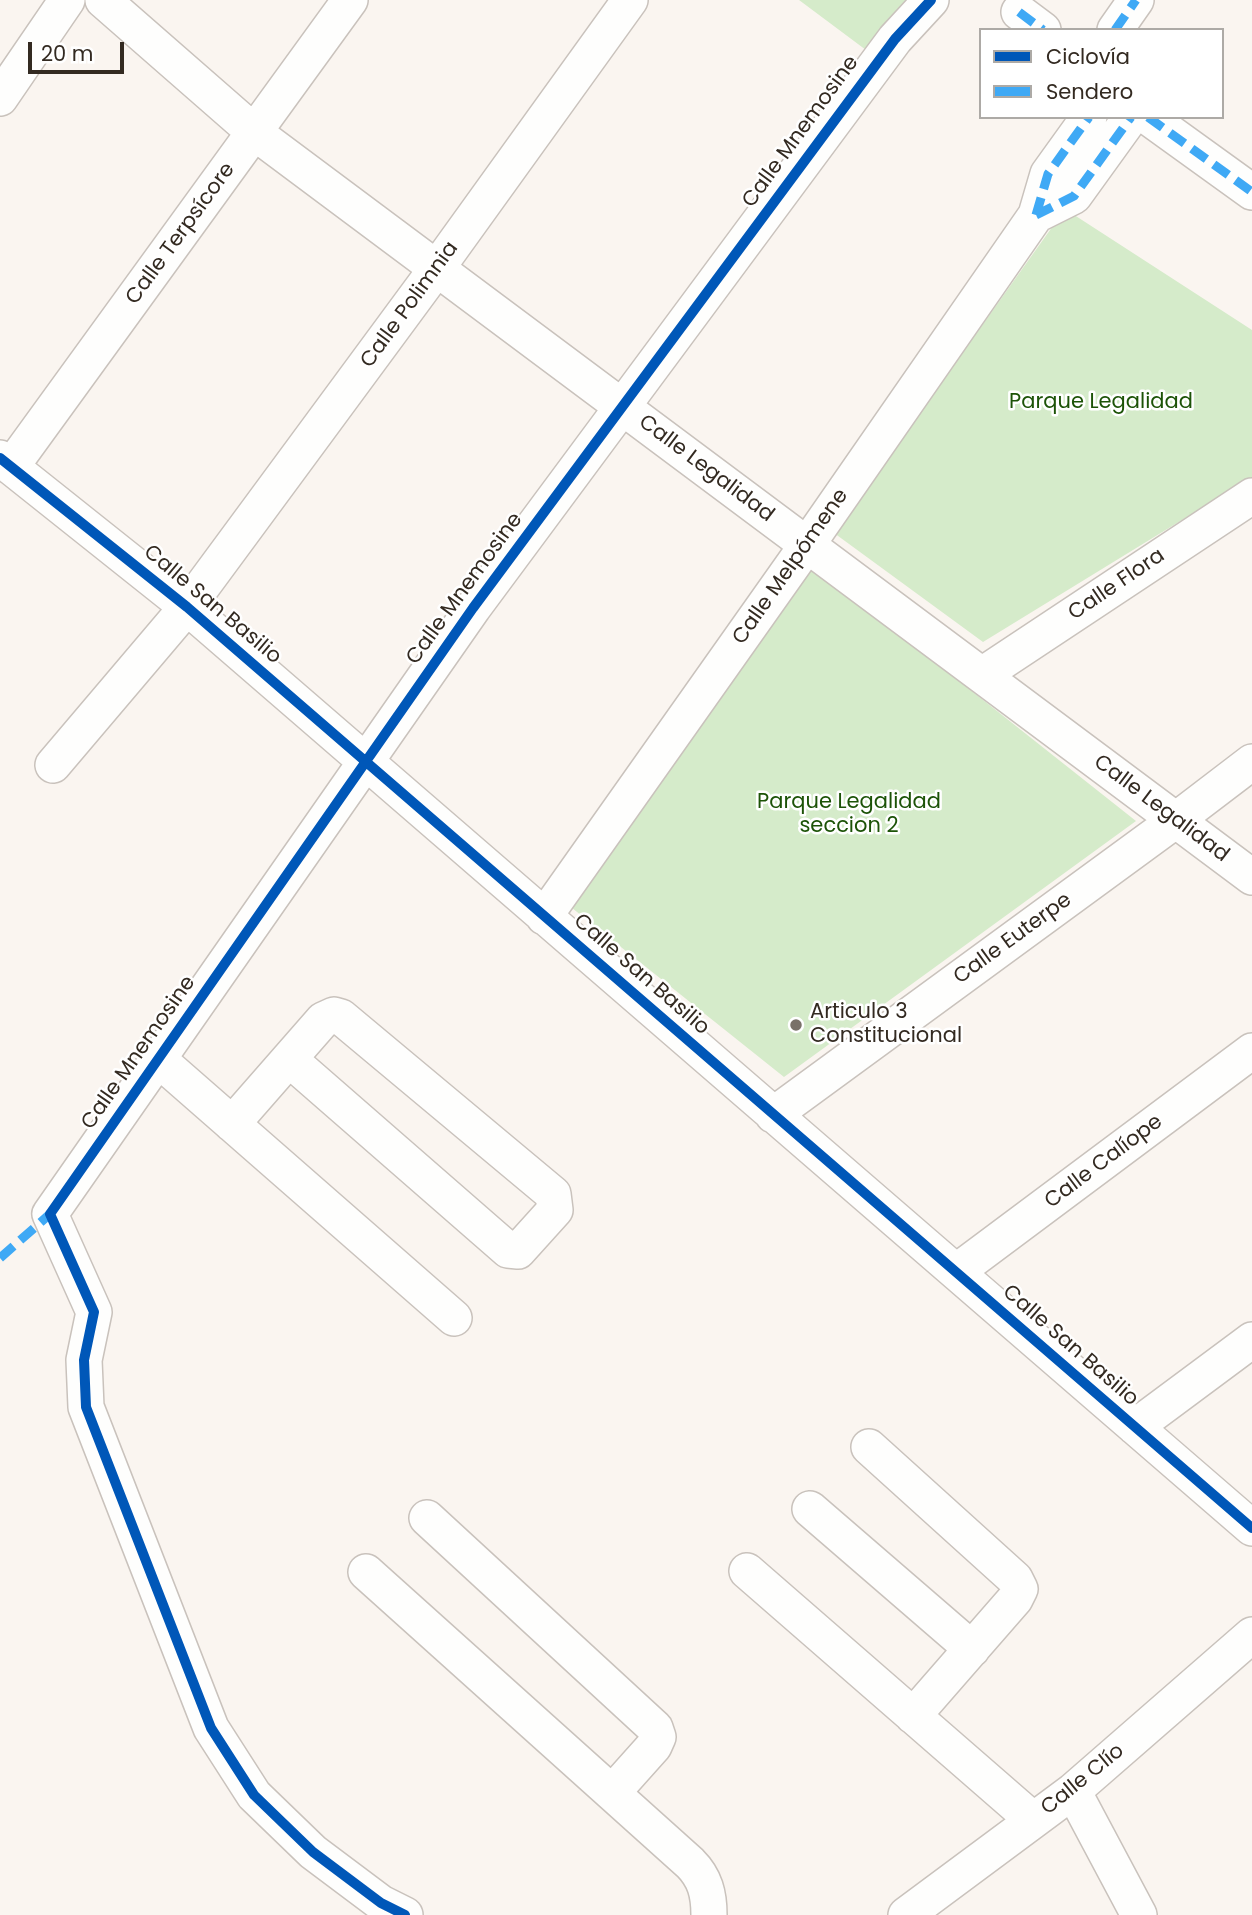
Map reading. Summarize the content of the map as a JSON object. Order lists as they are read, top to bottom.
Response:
{
  "streets": {
    "street": [
      "Calle Mnemosine",
      "Calle Terpsícore",
      "Calle Polimnia",
      "Calle Legalidad",
      "Calle Melpómene",
      "Calle Flora",
      "Calle San Basilio",
      "Calle Euterpe",
      "Calle Calíope",
      "Calle Clío"
    ]
  },
  "crossings": [
    ["Calle Mnemosine", "Calle Legalidad"],
    ["Calle Mnemosine", "Calle San Basilio"],
    ["Calle Terpsícore", "Calle Legalidad"],
    ["Calle Terpsícore", "Calle San Basilio"],
    ["Calle Polimnia", "Calle Legalidad"],
    ["Calle Polimnia", "Calle San Basilio"],
    ["Calle Legalidad", "Calle Melpómene"],
    ["Calle Legalidad", "Calle Flora"],
    ["Calle Legalidad", "Calle Euterpe"],
    ["Calle Melpómene", "Calle San Basilio"],
    ["Calle San Basilio", "Calle Euterpe"],
    ["Calle San Basilio", "Calle Calíope"]
  ],
  "parks": ["Parque Legalidad", "Parque Legalidad seccion 2"],
  "places": ["Articulo 3 Constitucional"],
  "legend": ["Ciclovía", "Sendero"],
  "scale_bar": "20 m"
}
